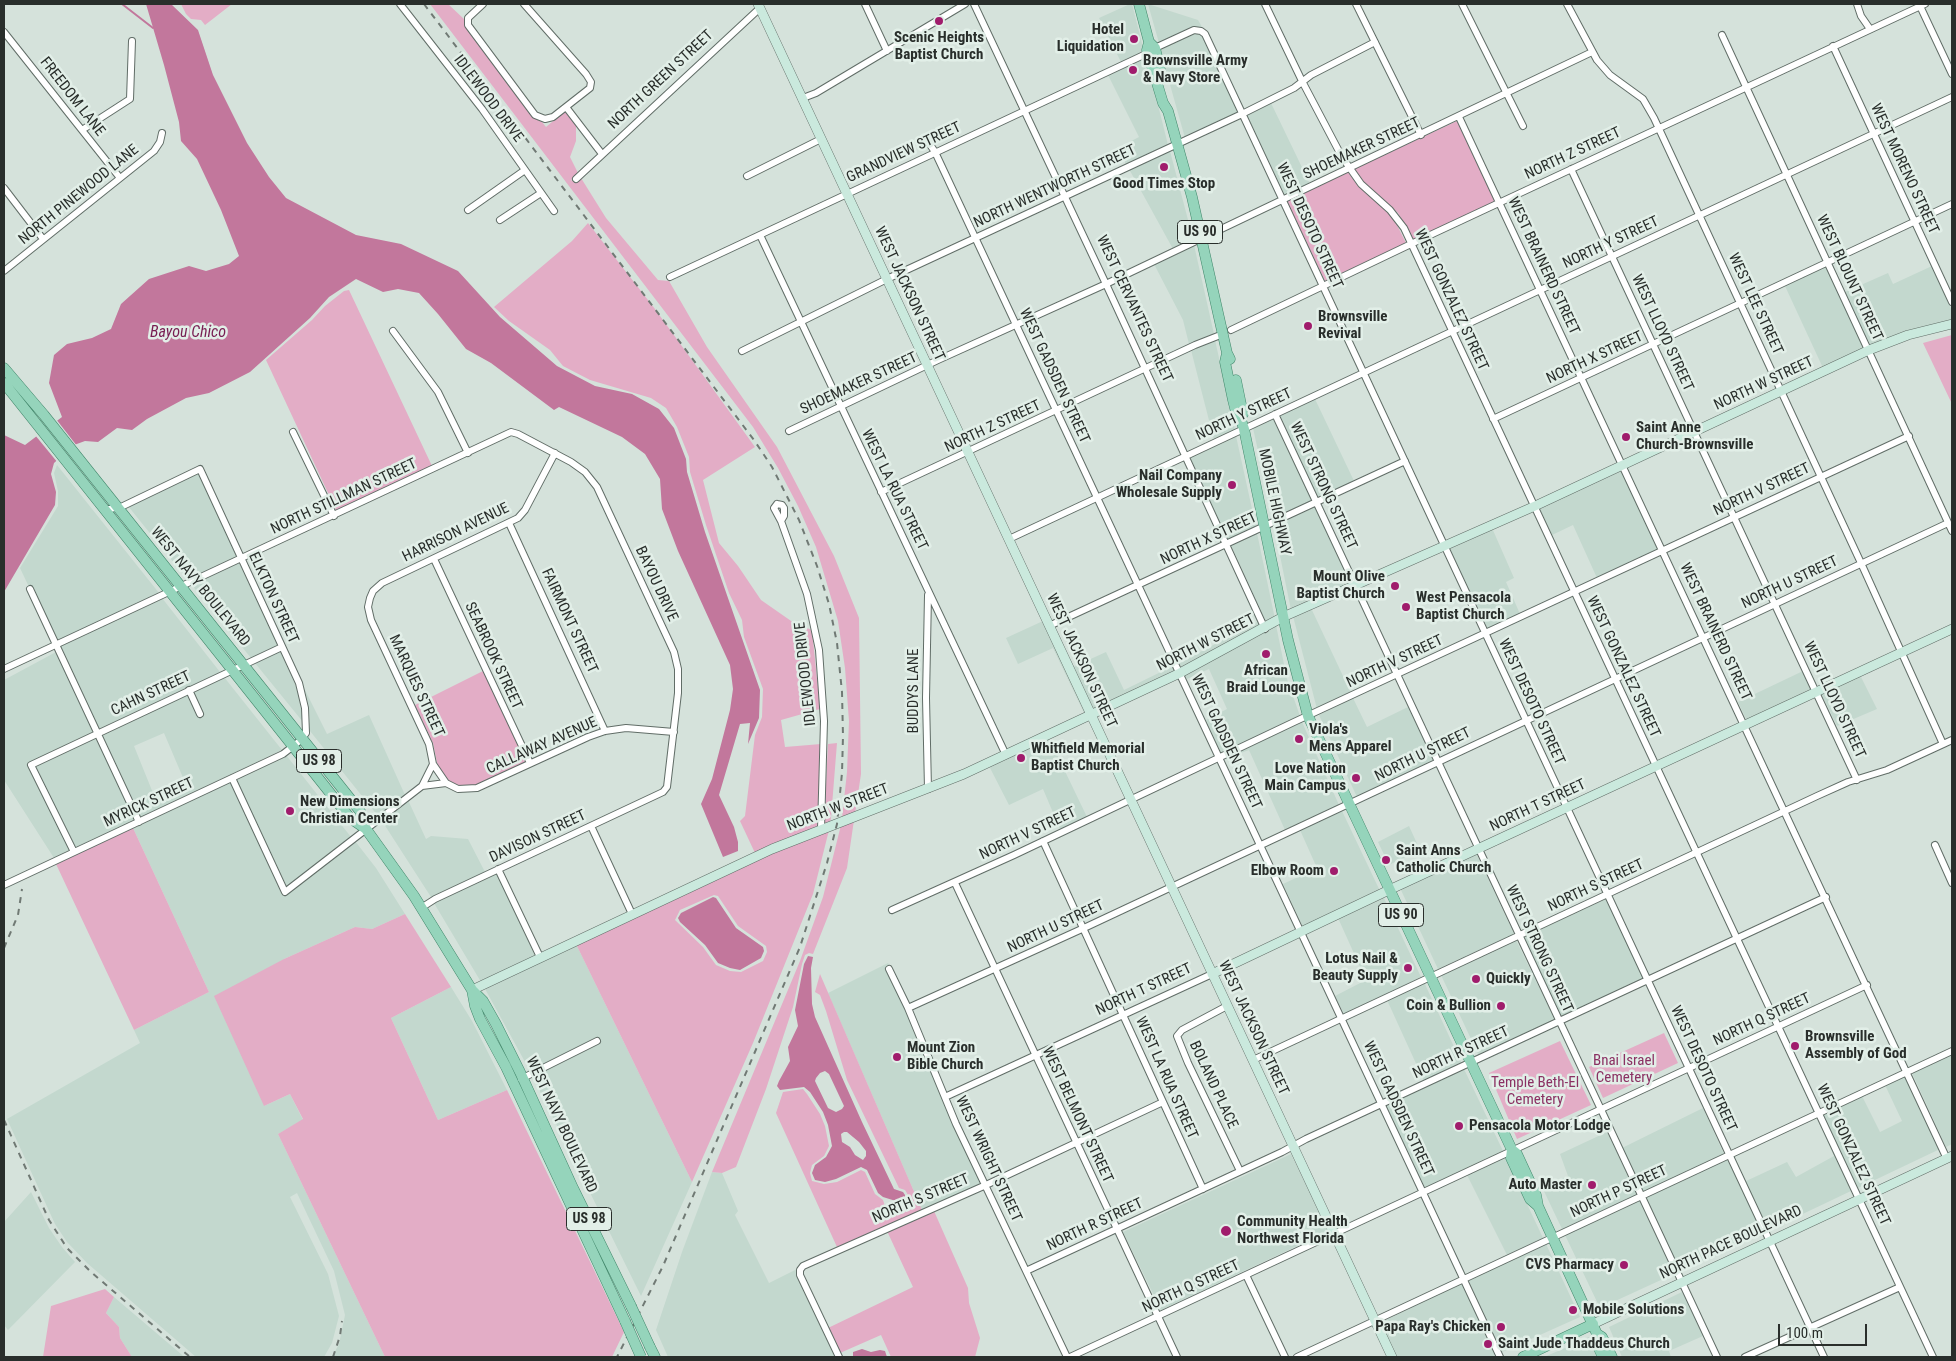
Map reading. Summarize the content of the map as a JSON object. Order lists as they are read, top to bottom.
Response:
{
  "streets": {
    "main road": [
      "US 90",
      "MOBILE HIGHWAY",
      "WEST NAVY BOULEVARD",
      "US 98",
      "NORTH PACE BOULEVARD"
    ],
    "street": [
      "NORTH GREEN STREET",
      "FREEDOM LANE",
      "IDLEWOOD DRIVE",
      "SHOEMAKER STREET",
      "GRANDVIEW STREET",
      "NORTH Z STREET",
      "WEST MORENO STREET",
      "NORTH WENTWORTH STREET",
      "NORTH PINEWOOD LANE",
      "WEST DESOTO STREET",
      "NORTH Y STREET",
      "WEST BRAINERD STREET",
      "WEST BLOUNT STREET",
      "WEST JACKSON STREET",
      "WEST GONZALEZ STREET",
      "WEST LEE STREET",
      "WEST CERVANTES STREET",
      "WEST LLOYD STREET",
      "NORTH X STREET",
      "WEST GADSDEN STREET",
      "NORTH W STREET",
      "WEST STRONG STREET",
      "WEST LA RUA STREET",
      "NORTH V STREET",
      "NORTH STILLMAN STREET",
      "HARRISON AVENUE",
      "NORTH U STREET",
      "BAYOU DRIVE",
      "ELKTON STREET",
      "FAIRMONT STREET",
      "SEABROOK STREET",
      "MARQUES STREET",
      "BUDDYS LANE",
      "CAHN STREET",
      "CALLAWAY AVENUE",
      "MYRICK STREET",
      "NORTH T STREET",
      "DAVISON STREET",
      "NORTH S STREET",
      "NORTH Q STREET",
      "NORTH R STREET",
      "BOLAND PLACE",
      "WEST BELMONT STREET",
      "WEST WRIGHT STREET",
      "NORTH P STREET"
    ]
  },
  "crossings": [
    ["NORTH GREEN STREET", "WEST JACKSON STREET"],
    ["FREEDOM LANE", "NORTH PINEWOOD LANE"],
    ["IDLEWOOD DRIVE", "NORTH W STREET"],
    ["SHOEMAKER STREET", "WEST DESOTO STREET"],
    ["SHOEMAKER STREET", "WEST BRAINERD STREET"],
    ["SHOEMAKER STREET", "WEST JACKSON STREET"],
    ["SHOEMAKER STREET", "WEST GONZALEZ STREET"],
    ["SHOEMAKER STREET", "WEST LEE STREET"],
    ["SHOEMAKER STREET", "WEST CERVANTES STREET"],
    ["SHOEMAKER STREET", "WEST GADSDEN STREET"],
    ["SHOEMAKER STREET", "WEST LA RUA STREET"],
    ["SHOEMAKER STREET", "MOBILE HIGHWAY"],
    ["GRANDVIEW STREET", "WEST DESOTO STREET"],
    ["GRANDVIEW STREET", "WEST JACKSON STREET"],
    ["GRANDVIEW STREET", "WEST CERVANTES STREET"],
    ["GRANDVIEW STREET", "WEST GADSDEN STREET"],
    ["GRANDVIEW STREET", "WEST LA RUA STREET"],
    ["GRANDVIEW STREET", "MOBILE HIGHWAY"],
    ["NORTH Z STREET", "WEST MORENO STREET"],
    ["NORTH Z STREET", "WEST DESOTO STREET"],
    ["NORTH Z STREET", "WEST BRAINERD STREET"],
    ["NORTH Z STREET", "WEST BLOUNT STREET"],
    ["NORTH Z STREET", "WEST JACKSON STREET"],
    ["NORTH Z STREET", "WEST GONZALEZ STREET"],
    ["NORTH Z STREET", "WEST LEE STREET"],
    ["NORTH Z STREET", "WEST CERVANTES STREET"],
    ["NORTH Z STREET", "WEST LLOYD STREET"],
    ["NORTH Z STREET", "WEST GADSDEN STREET"],
    ["NORTH Z STREET", "WEST LA RUA STREET"],
    ["NORTH Z STREET", "MOBILE HIGHWAY"],
    ["WEST MORENO STREET", "NORTH Y STREET"],
    ["WEST MORENO STREET", "NORTH X STREET"],
    ["NORTH WENTWORTH STREET", "WEST DESOTO STREET"],
    ["NORTH WENTWORTH STREET", "WEST JACKSON STREET"],
    ["NORTH WENTWORTH STREET", "WEST GONZALEZ STREET"],
    ["NORTH WENTWORTH STREET", "WEST CERVANTES STREET"],
    ["NORTH WENTWORTH STREET", "WEST GADSDEN STREET"],
    ["NORTH WENTWORTH STREET", "WEST LA RUA STREET"],
    ["NORTH WENTWORTH STREET", "MOBILE HIGHWAY"],
    ["WEST DESOTO STREET", "NORTH Y STREET"],
    ["WEST DESOTO STREET", "NORTH X STREET"],
    ["WEST DESOTO STREET", "NORTH W STREET"],
    ["WEST DESOTO STREET", "NORTH V STREET"],
    ["WEST DESOTO STREET", "NORTH U STREET"],
    ["WEST DESOTO STREET", "NORTH T STREET"],
    ["WEST DESOTO STREET", "NORTH S STREET"],
    ["WEST DESOTO STREET", "NORTH Q STREET"],
    ["WEST DESOTO STREET", "NORTH R STREET"],
    ["WEST DESOTO STREET", "NORTH P STREET"],
    ["WEST DESOTO STREET", "NORTH PACE BOULEVARD"],
    ["US 90", "NORTH V STREET"],
    ["US 90", "MOBILE HIGHWAY"],
    ["US 90", "NORTH U STREET"],
    ["US 90", "NORTH T STREET"],
    ["US 90", "NORTH S STREET"],
    ["US 90", "NORTH Q STREET"],
    ["US 90", "NORTH R STREET"],
    ["US 90", "NORTH P STREET"],
    ["US 90", "NORTH PACE BOULEVARD"],
    ["NORTH Y STREET", "WEST BRAINERD STREET"],
    ["NORTH Y STREET", "WEST BLOUNT STREET"],
    ["NORTH Y STREET", "WEST JACKSON STREET"],
    ["NORTH Y STREET", "WEST GONZALEZ STREET"],
    ["NORTH Y STREET", "WEST LEE STREET"],
    ["NORTH Y STREET", "WEST CERVANTES STREET"],
    ["NORTH Y STREET", "WEST LLOYD STREET"],
    ["NORTH Y STREET", "WEST GADSDEN STREET"],
    ["NORTH Y STREET", "WEST STRONG STREET"],
    ["NORTH Y STREET", "MOBILE HIGHWAY"],
    ["WEST BRAINERD STREET", "NORTH X STREET"],
    ["WEST BRAINERD STREET", "NORTH W STREET"],
    ["WEST BRAINERD STREET", "NORTH V STREET"],
    ["WEST BRAINERD STREET", "NORTH U STREET"],
    ["WEST BRAINERD STREET", "NORTH T STREET"],
    ["WEST BRAINERD STREET", "NORTH S STREET"],
    ["WEST BRAINERD STREET", "NORTH Q STREET"],
    ["WEST BRAINERD STREET", "NORTH R STREET"],
    ["WEST BRAINERD STREET", "NORTH P STREET"],
    ["WEST BRAINERD STREET", "NORTH PACE BOULEVARD"],
    ["WEST BLOUNT STREET", "NORTH X STREET"],
    ["WEST BLOUNT STREET", "NORTH W STREET"],
    ["WEST BLOUNT STREET", "NORTH V STREET"],
    ["WEST BLOUNT STREET", "NORTH U STREET"],
    ["WEST JACKSON STREET", "NORTH X STREET"],
    ["WEST JACKSON STREET", "NORTH W STREET"],
    ["WEST JACKSON STREET", "NORTH V STREET"],
    ["WEST JACKSON STREET", "NORTH U STREET"],
    ["WEST JACKSON STREET", "NORTH T STREET"],
    ["WEST JACKSON STREET", "NORTH S STREET"],
    ["WEST JACKSON STREET", "NORTH Q STREET"],
    ["WEST JACKSON STREET", "NORTH R STREET"],
    ["WEST JACKSON STREET", "BOLAND PLACE"],
    ["WEST JACKSON STREET", "NORTH P STREET"],
    ["WEST GONZALEZ STREET", "NORTH X STREET"],
    ["WEST GONZALEZ STREET", "NORTH W STREET"],
    ["WEST GONZALEZ STREET", "NORTH V STREET"],
    ["WEST GONZALEZ STREET", "NORTH U STREET"],
    ["WEST GONZALEZ STREET", "NORTH T STREET"],
    ["WEST GONZALEZ STREET", "NORTH S STREET"],
    ["WEST GONZALEZ STREET", "NORTH Q STREET"],
    ["WEST GONZALEZ STREET", "NORTH R STREET"],
    ["WEST GONZALEZ STREET", "NORTH P STREET"],
    ["WEST GONZALEZ STREET", "NORTH PACE BOULEVARD"],
    ["WEST LEE STREET", "NORTH X STREET"],
    ["WEST LEE STREET", "NORTH W STREET"],
    ["WEST LEE STREET", "NORTH V STREET"],
    ["WEST LEE STREET", "NORTH U STREET"],
    ["WEST LEE STREET", "NORTH T STREET"],
    ["WEST LEE STREET", "NORTH S STREET"],
    ["WEST CERVANTES STREET", "NORTH X STREET"],
    ["WEST CERVANTES STREET", "NORTH W STREET"],
    ["WEST LLOYD STREET", "NORTH X STREET"],
    ["WEST LLOYD STREET", "NORTH W STREET"],
    ["WEST LLOYD STREET", "NORTH V STREET"],
    ["WEST LLOYD STREET", "NORTH U STREET"],
    ["WEST LLOYD STREET", "NORTH T STREET"],
    ["WEST LLOYD STREET", "NORTH S STREET"],
    ["NORTH X STREET", "WEST GADSDEN STREET"],
    ["NORTH X STREET", "WEST STRONG STREET"],
    ["NORTH X STREET", "MOBILE HIGHWAY"],
    ["WEST GADSDEN STREET", "NORTH W STREET"],
    ["WEST GADSDEN STREET", "NORTH V STREET"],
    ["WEST GADSDEN STREET", "NORTH U STREET"],
    ["WEST GADSDEN STREET", "NORTH T STREET"],
    ["WEST GADSDEN STREET", "NORTH S STREET"],
    ["WEST GADSDEN STREET", "NORTH Q STREET"],
    ["WEST GADSDEN STREET", "NORTH R STREET"],
    ["WEST GADSDEN STREET", "NORTH P STREET"],
    ["NORTH W STREET", "WEST STRONG STREET"],
    ["NORTH W STREET", "WEST LA RUA STREET"],
    ["NORTH W STREET", "MOBILE HIGHWAY"],
    ["NORTH W STREET", "WEST NAVY BOULEVARD"],
    ["NORTH W STREET", "BUDDYS LANE"],
    ["WEST STRONG STREET", "NORTH V STREET"],
    ["WEST STRONG STREET", "NORTH U STREET"],
    ["WEST STRONG STREET", "NORTH T STREET"],
    ["WEST STRONG STREET", "NORTH S STREET"],
    ["WEST STRONG STREET", "NORTH Q STREET"],
    ["WEST STRONG STREET", "NORTH R STREET"],
    ["WEST STRONG STREET", "NORTH P STREET"],
    ["WEST STRONG STREET", "NORTH PACE BOULEVARD"],
    ["WEST LA RUA STREET", "NORTH V STREET"],
    ["WEST LA RUA STREET", "NORTH U STREET"],
    ["WEST LA RUA STREET", "BUDDYS LANE"],
    ["WEST LA RUA STREET", "NORTH T STREET"],
    ["WEST LA RUA STREET", "NORTH S STREET"],
    ["WEST LA RUA STREET", "NORTH R STREET"],
    ["NORTH V STREET", "MOBILE HIGHWAY"],
    ["NORTH V STREET", "WEST BELMONT STREET"],
    ["NORTH STILLMAN STREET", "BAYOU DRIVE"],
    ["NORTH STILLMAN STREET", "WEST NAVY BOULEVARD"],
    ["NORTH STILLMAN STREET", "ELKTON STREET"],
    ["HARRISON AVENUE", "BAYOU DRIVE"],
    ["HARRISON AVENUE", "FAIRMONT STREET"],
    ["HARRISON AVENUE", "SEABROOK STREET"],
    ["HARRISON AVENUE", "MARQUES STREET"],
    ["NORTH U STREET", "WEST BELMONT STREET"],
    ["NORTH U STREET", "WEST WRIGHT STREET"],
    ["BAYOU DRIVE", "CALLAWAY AVENUE"],
    ["BAYOU DRIVE", "DAVISON STREET"],
    ["WEST NAVY BOULEVARD", "ELKTON STREET"],
    ["WEST NAVY BOULEVARD", "CAHN STREET"],
    ["WEST NAVY BOULEVARD", "CALLAWAY AVENUE"],
    ["WEST NAVY BOULEVARD", "MYRICK STREET"],
    ["WEST NAVY BOULEVARD", "DAVISON STREET"],
    ["ELKTON STREET", "CAHN STREET"],
    ["ELKTON STREET", "MYRICK STREET"],
    ["FAIRMONT STREET", "CALLAWAY AVENUE"],
    ["SEABROOK STREET", "CALLAWAY AVENUE"],
    ["MARQUES STREET", "CALLAWAY AVENUE"],
    ["CAHN STREET", "MYRICK STREET"],
    ["CALLAWAY AVENUE", "MYRICK STREET"],
    ["NORTH T STREET", "WEST BELMONT STREET"],
    ["NORTH T STREET", "WEST WRIGHT STREET"],
    ["NORTH S STREET", "WEST BELMONT STREET"],
    ["NORTH S STREET", "WEST WRIGHT STREET"],
    ["NORTH Q STREET", "WEST BELMONT STREET"],
    ["NORTH Q STREET", "WEST WRIGHT STREET"],
    ["NORTH R STREET", "BOLAND PLACE"],
    ["NORTH R STREET", "WEST BELMONT STREET"],
    ["NORTH R STREET", "WEST WRIGHT STREET"]
  ],
  "water": ["Bayou Chico"],
  "parks": ["Bnai Israel Cemetery", "Temple Beth-El Cemetery"],
  "places": [
    "Scenic Heights Baptist Church",
    "Hotel Liquidation",
    "Brownsville Army & Navy Store",
    "Good Times Stop",
    "Brownsville Revival",
    "Saint Anne Church-Brownsville",
    "Nail Company Wholesale Supply",
    "Mount Olive Baptist Church",
    "West Pensacola Baptist Church",
    "African Braid Lounge",
    "Viola's Mens Apparel",
    "Whitfield Memorial Baptist Church",
    "Love Nation Main Campus",
    "New Dimensions Christian Center",
    "Saint Anns Catholic Church",
    "Elbow Room",
    "Lotus Nail & Beauty Supply",
    "Quickly",
    "Coin & Bullion",
    "Brownsville Assembly of God",
    "Mount Zion Bible Church",
    "Pensacola Motor Lodge",
    "Auto Master",
    "Community Health Northwest Florida",
    "CVS Pharmacy",
    "Mobile Solutions",
    "Papa Ray's Chicken",
    "Saint Jude Thaddeus Church"
  ],
  "scale_bar": "100 m"
}
